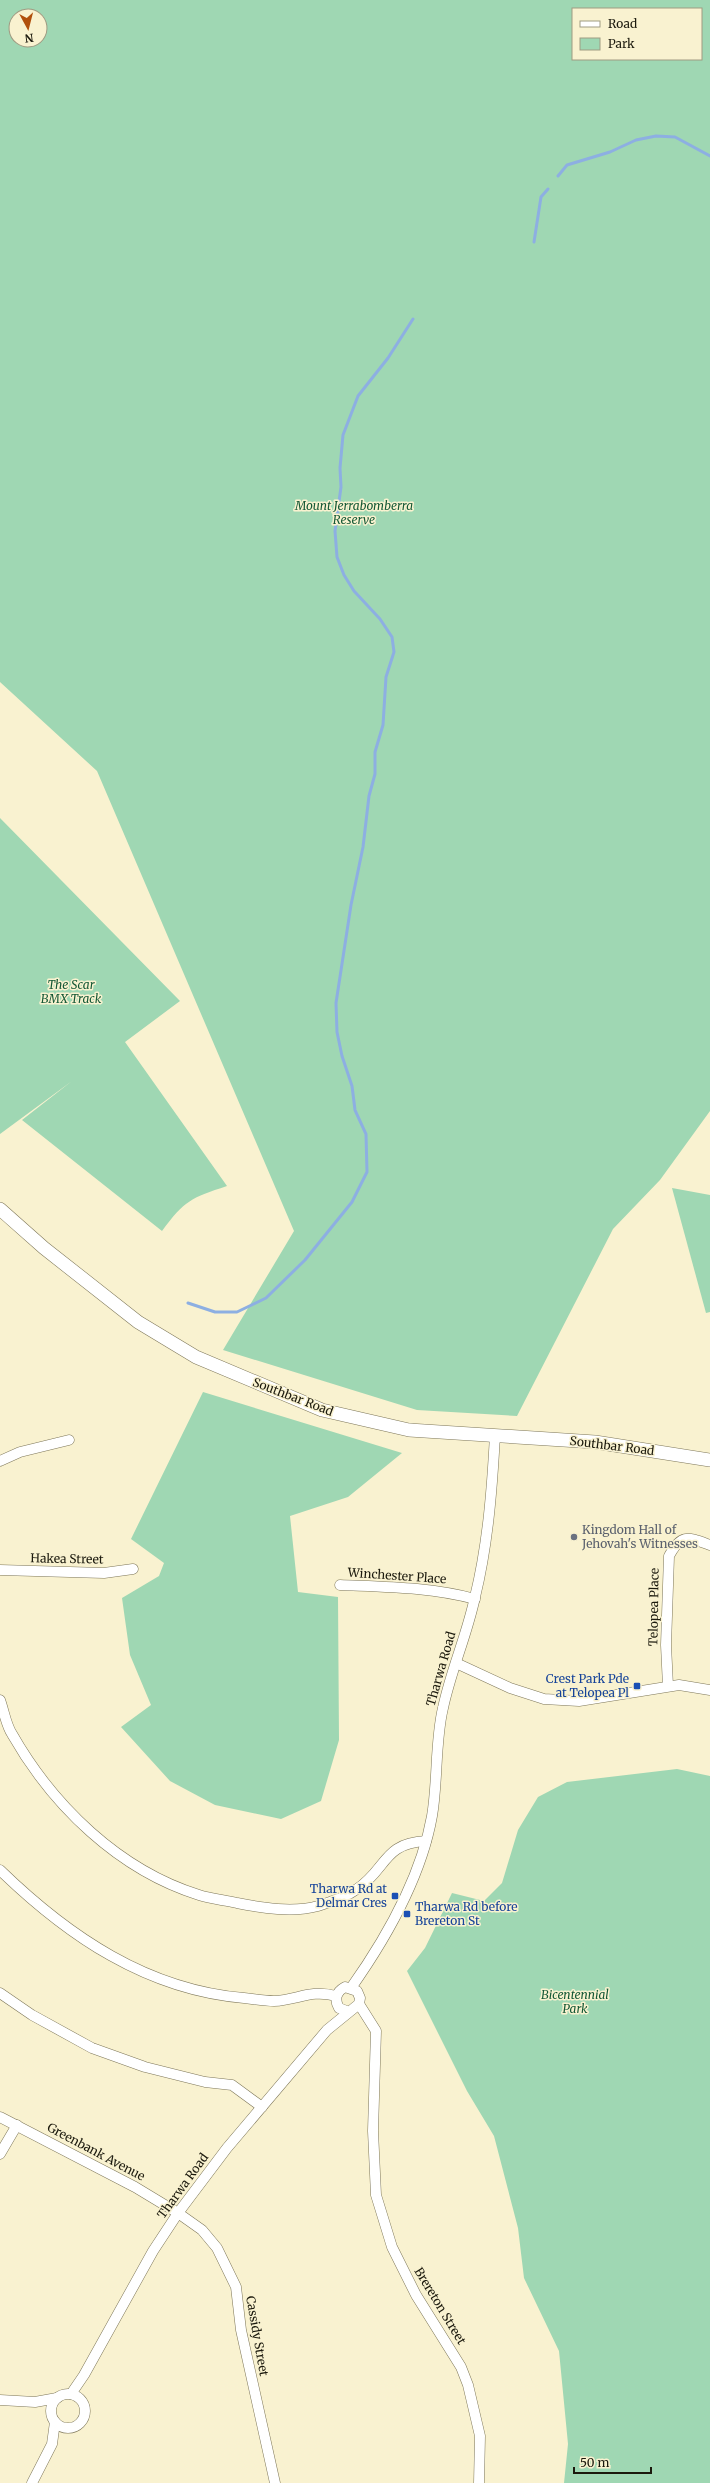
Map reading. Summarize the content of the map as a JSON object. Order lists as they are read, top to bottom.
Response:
{
  "streets": {
    "main road": ["Southbar Road"],
    "street": [
      "Hakea Street",
      "Winchester Place",
      "Telopea Place",
      "Tharwa Road",
      "Greenbank Avenue",
      "Brereton Street",
      "Cassidy Street"
    ]
  },
  "crossings": [
    ["Southbar Road", "Tharwa Road"],
    ["Winchester Place", "Tharwa Road"],
    ["Tharwa Road", "Greenbank Avenue"],
    ["Tharwa Road", "Brereton Street"],
    ["Tharwa Road", "Cassidy Street"],
    ["Greenbank Avenue", "Cassidy Street"]
  ],
  "parks": ["Mount Jerrabomberra Reserve", "The Scar BMX Track", "Bicentennial Park"],
  "places": {
    "other": ["Kingdom Hall of Jehovah's Witnesses"],
    "transit": ["Crest Park Pde at Telopea Pl", "Tharwa Rd at Delmar Cres", "Tharwa Rd before Brereton St"]
  },
  "legend": ["Road", "Park"],
  "scale_bar": "50 m",
  "north": "bottom"
}
